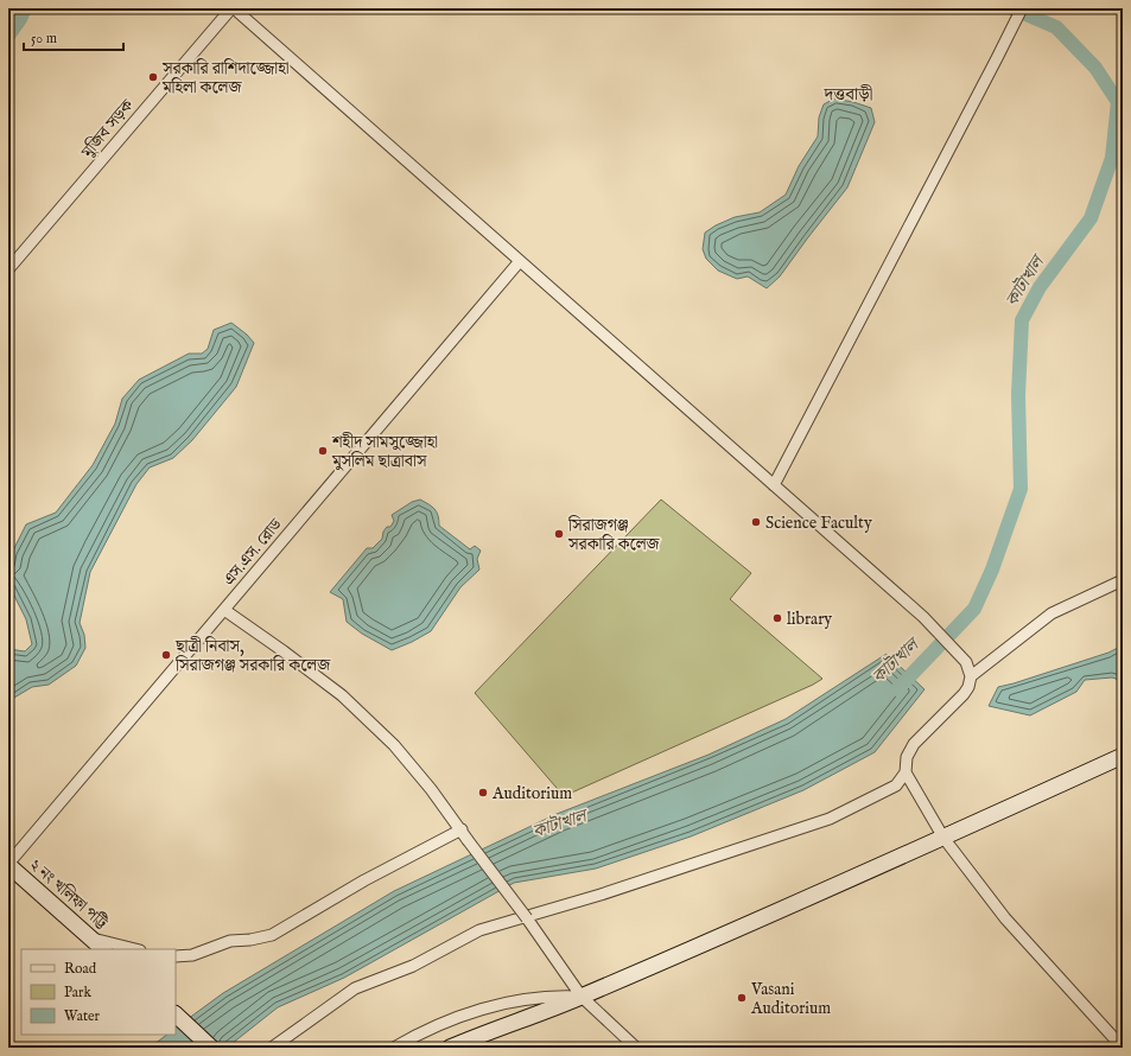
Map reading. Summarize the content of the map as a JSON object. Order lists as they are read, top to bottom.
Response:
{
  "streets": {
    "street": ["মুজিব সড়ক", "এস.এস. রোড", "২ নং খলিফা পট্টি"]
  },
  "crossings": [
    ["এস.এস. রোড", "২ নং খলিফা পট্টি"]
  ],
  "districts": ["দত্তবাড়ী"],
  "water": ["কাটাখাল"],
  "places": [
    "সরকারি রাশিদাজ্জোহা মহিলা কলেজ",
    "শহীদ সামসুজ্জোহা মুসলিম ছাত্রাবাস",
    "Science Faculty",
    "সিরাজগঞ্জ সরকারি কলেজ",
    "library",
    "ছাত্রী নিবাস, সিরাজগঞ্জ সরকারি কলেজ",
    "Auditorium",
    "Vasani Auditorium"
  ],
  "legend": ["Road", "Park", "Water"],
  "scale_bar": "50 m"
}
